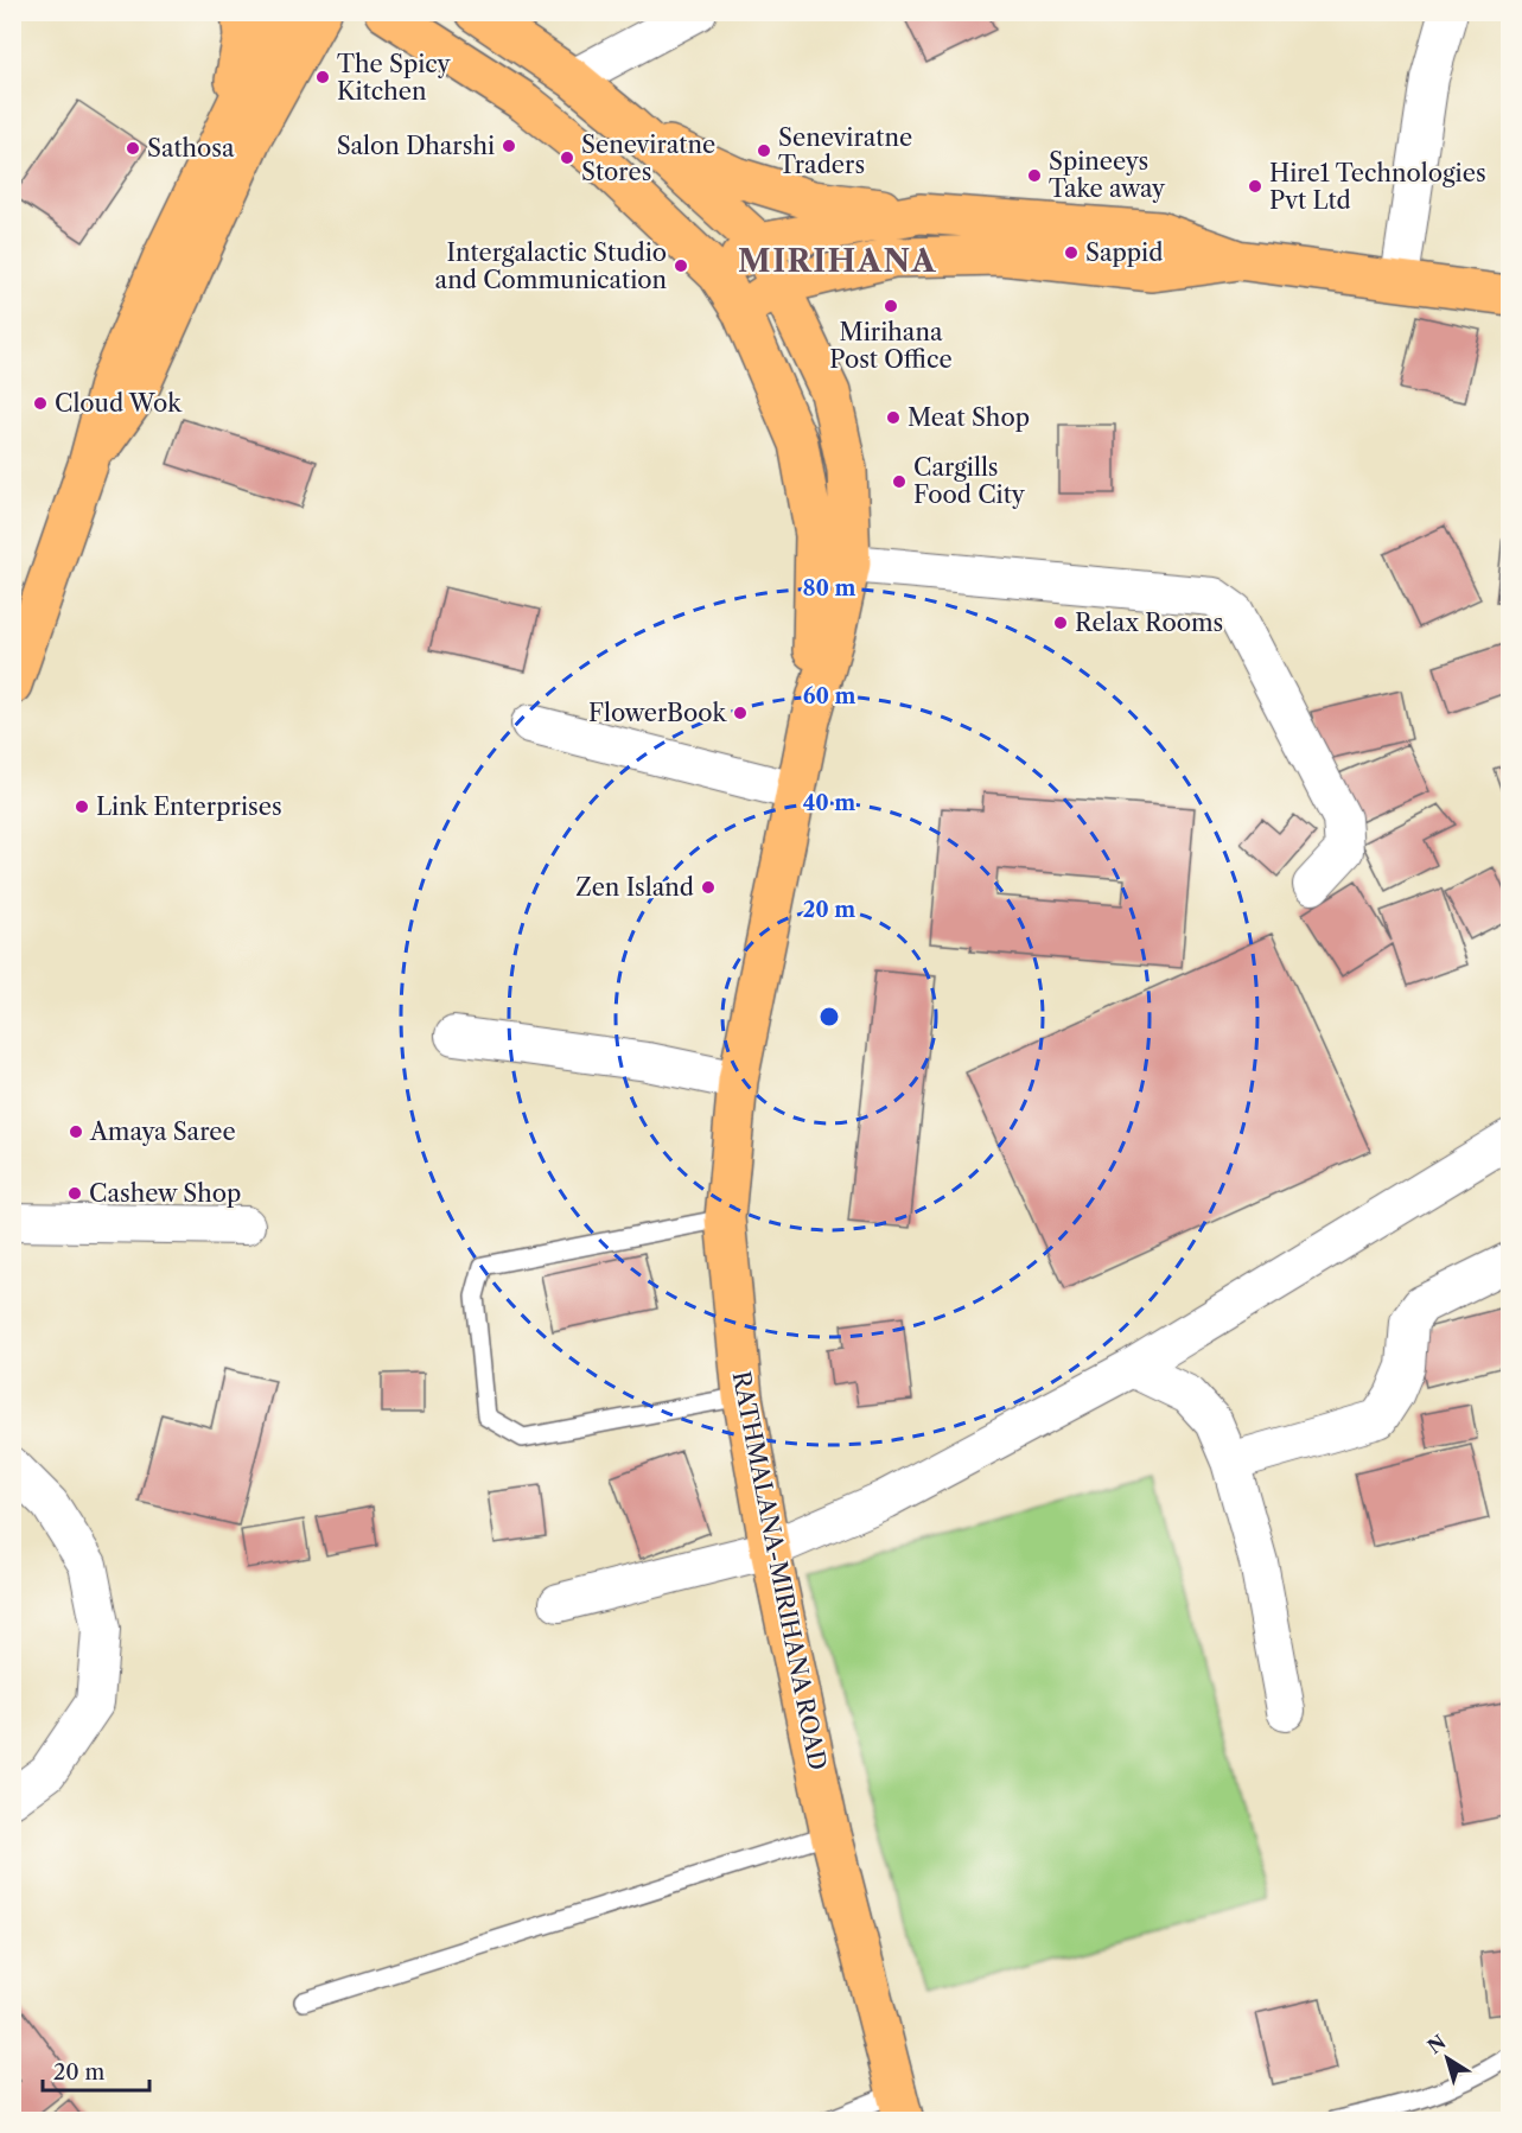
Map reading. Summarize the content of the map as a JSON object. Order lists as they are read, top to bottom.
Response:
{
  "streets": {
    "main road": ["RATHMALANA-MIRIHANA ROAD"]
  },
  "districts": ["MIRIHANA"],
  "places": [
    "The Spicy Kitchen",
    "Salon Dharshi",
    "Sathosa",
    "Seneviratne Traders",
    "Seneviratne Stores",
    "Spineeys Take away",
    "Hire1 Technologies Pvt Ltd",
    "Sappid",
    "Intergalactic Studio and Communication",
    "Mirihana Post Office",
    "Cloud Wok",
    "Meat Shop",
    "Cargills Food City",
    "Relax Rooms",
    "FlowerBook",
    "Link Enterprises",
    "Zen Island",
    "Amaya Saree",
    "Cashew Shop"
  ],
  "scale_bar": "20 m",
  "north": "top left",
  "rings": [
    "80 m",
    "60 m",
    "40 m",
    "20 m"
  ]
}
